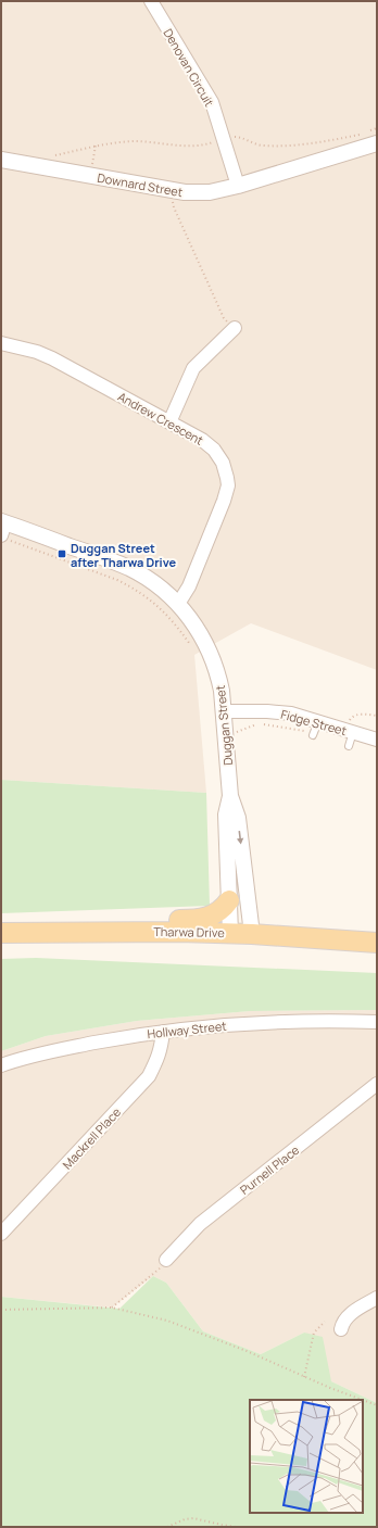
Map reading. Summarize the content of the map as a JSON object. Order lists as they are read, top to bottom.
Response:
{
  "streets": {
    "main road": ["Tharwa Drive"],
    "street": [
      "Denovan Circuit",
      "Downard Street",
      "Andrew Crescent",
      "Fidge Street",
      "Duggan Street",
      "Hollway Street",
      "Mackrell Place",
      "Purnell Place"
    ]
  },
  "crossings": [
    ["Denovan Circuit", "Downard Street"],
    ["Andrew Crescent", "Duggan Street"],
    ["Fidge Street", "Duggan Street"],
    ["Duggan Street", "Tharwa Drive"],
    ["Hollway Street", "Mackrell Place"]
  ],
  "places": {
    "transit": ["Duggan Street after Tharwa Drive"]
  }
}
